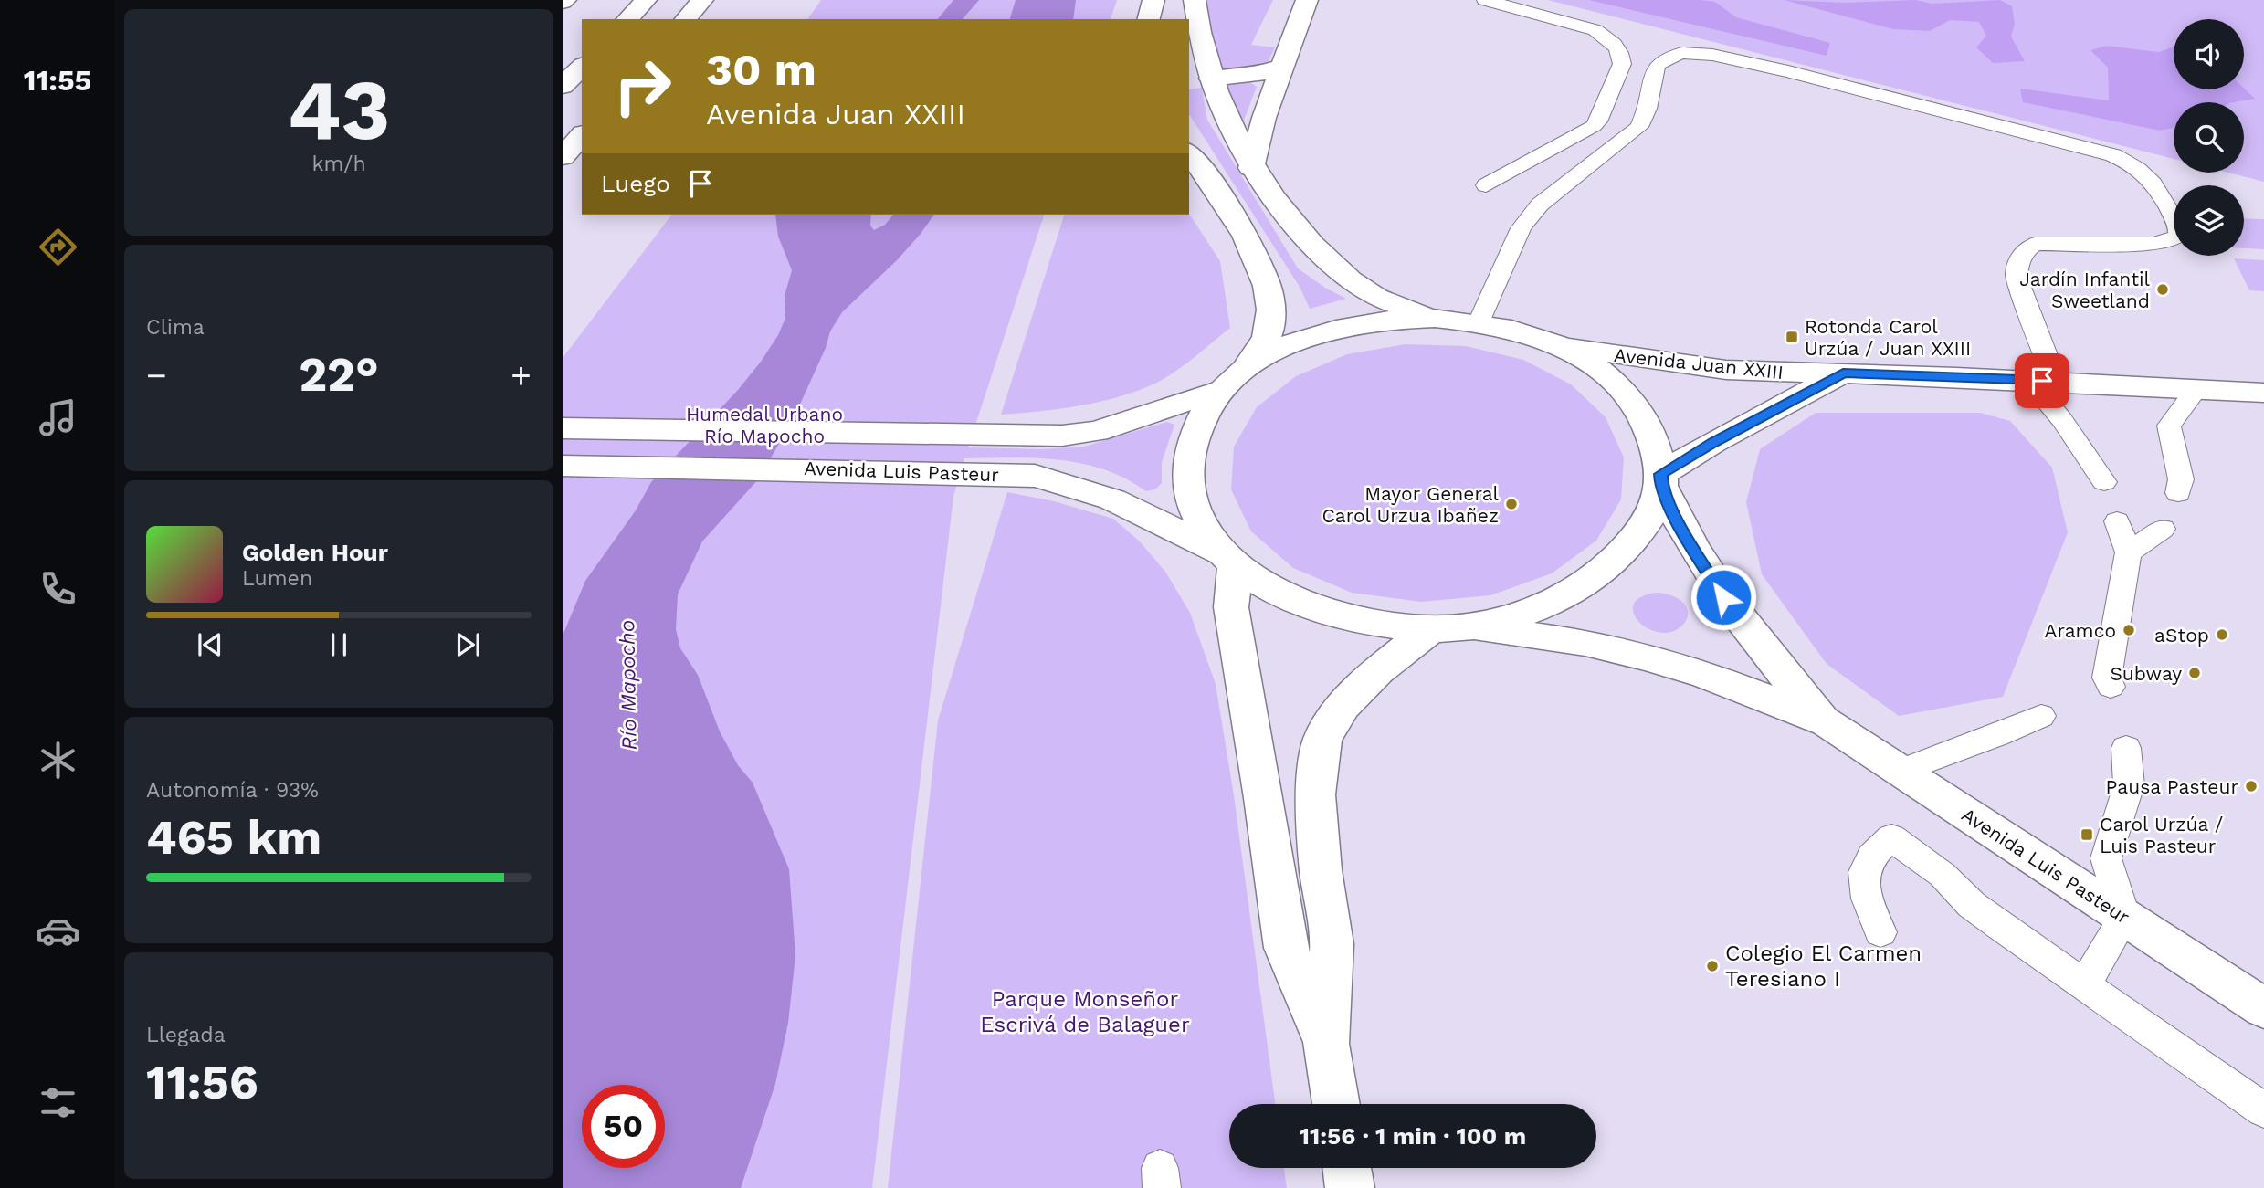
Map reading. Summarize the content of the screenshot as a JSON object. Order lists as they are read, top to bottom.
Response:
{
  "streets": {
    "main road": ["Avenida Juan XXIII", "Avenida Luis Pasteur"]
  },
  "crossings": [
    ["Avenida Juan XXIII", "Avenida Luis Pasteur"]
  ],
  "water": ["Río Mapocho"],
  "parks": ["Humedal Urbano Río Mapocho", "Parque Monseñor Escrivá de Balaguer"],
  "places": {
    "other": [
      "Jardín Infantil Sweetland",
      "Mayor General Carol Urzua Ibañez",
      "Aramco",
      "aStop",
      "Subway",
      "Pausa Pasteur",
      "Colegio El Carmen Teresiano I"
    ],
    "transit": ["Rotonda Carol Urzúa / Juan XXIII", "Carol Urzúa / Luis Pasteur"]
  },
  "page": {
    "tabs": "11:55",
    "tile": [
      ["43", "km/h"],
      "Clima",
      ["Autonomía · 93%", "465 km"],
      ["Llegada", "11:56"]
    ],
    "turn": ["30 m", "Avenida Juan XXIII"],
    "then": "Luego",
    "heat": ["−", "22°", "+"],
    "song": ["Golden Hour", "Lumen"],
    "limit": "50",
    "trip": "11:56 · 1 min · 100 m"
  }
}
